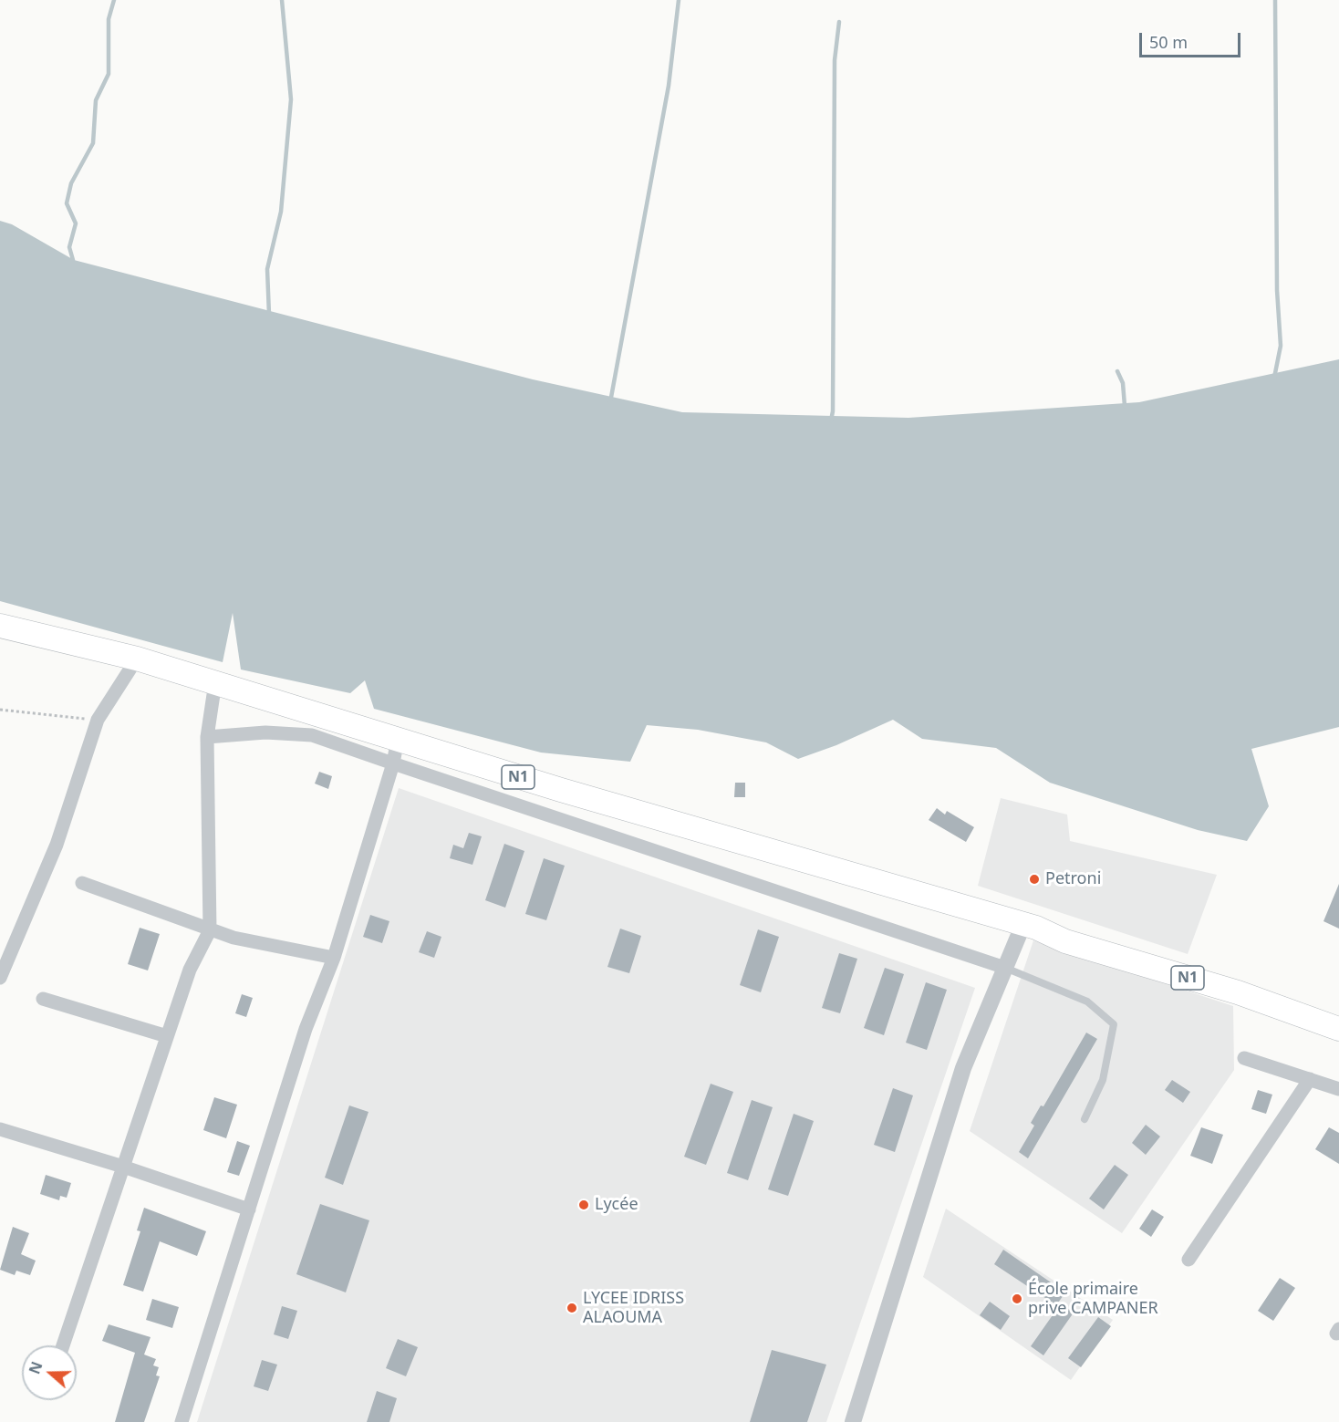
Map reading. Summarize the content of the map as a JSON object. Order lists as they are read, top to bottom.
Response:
{
  "streets": {
    "highway": ["N1"]
  },
  "places": [
    "Petroni",
    "Lycée",
    "École primaire prive CAMPANER",
    "LYCEE IDRISS ALAOUMA"
  ],
  "scale_bar": "50 m",
  "north": "left"
}
